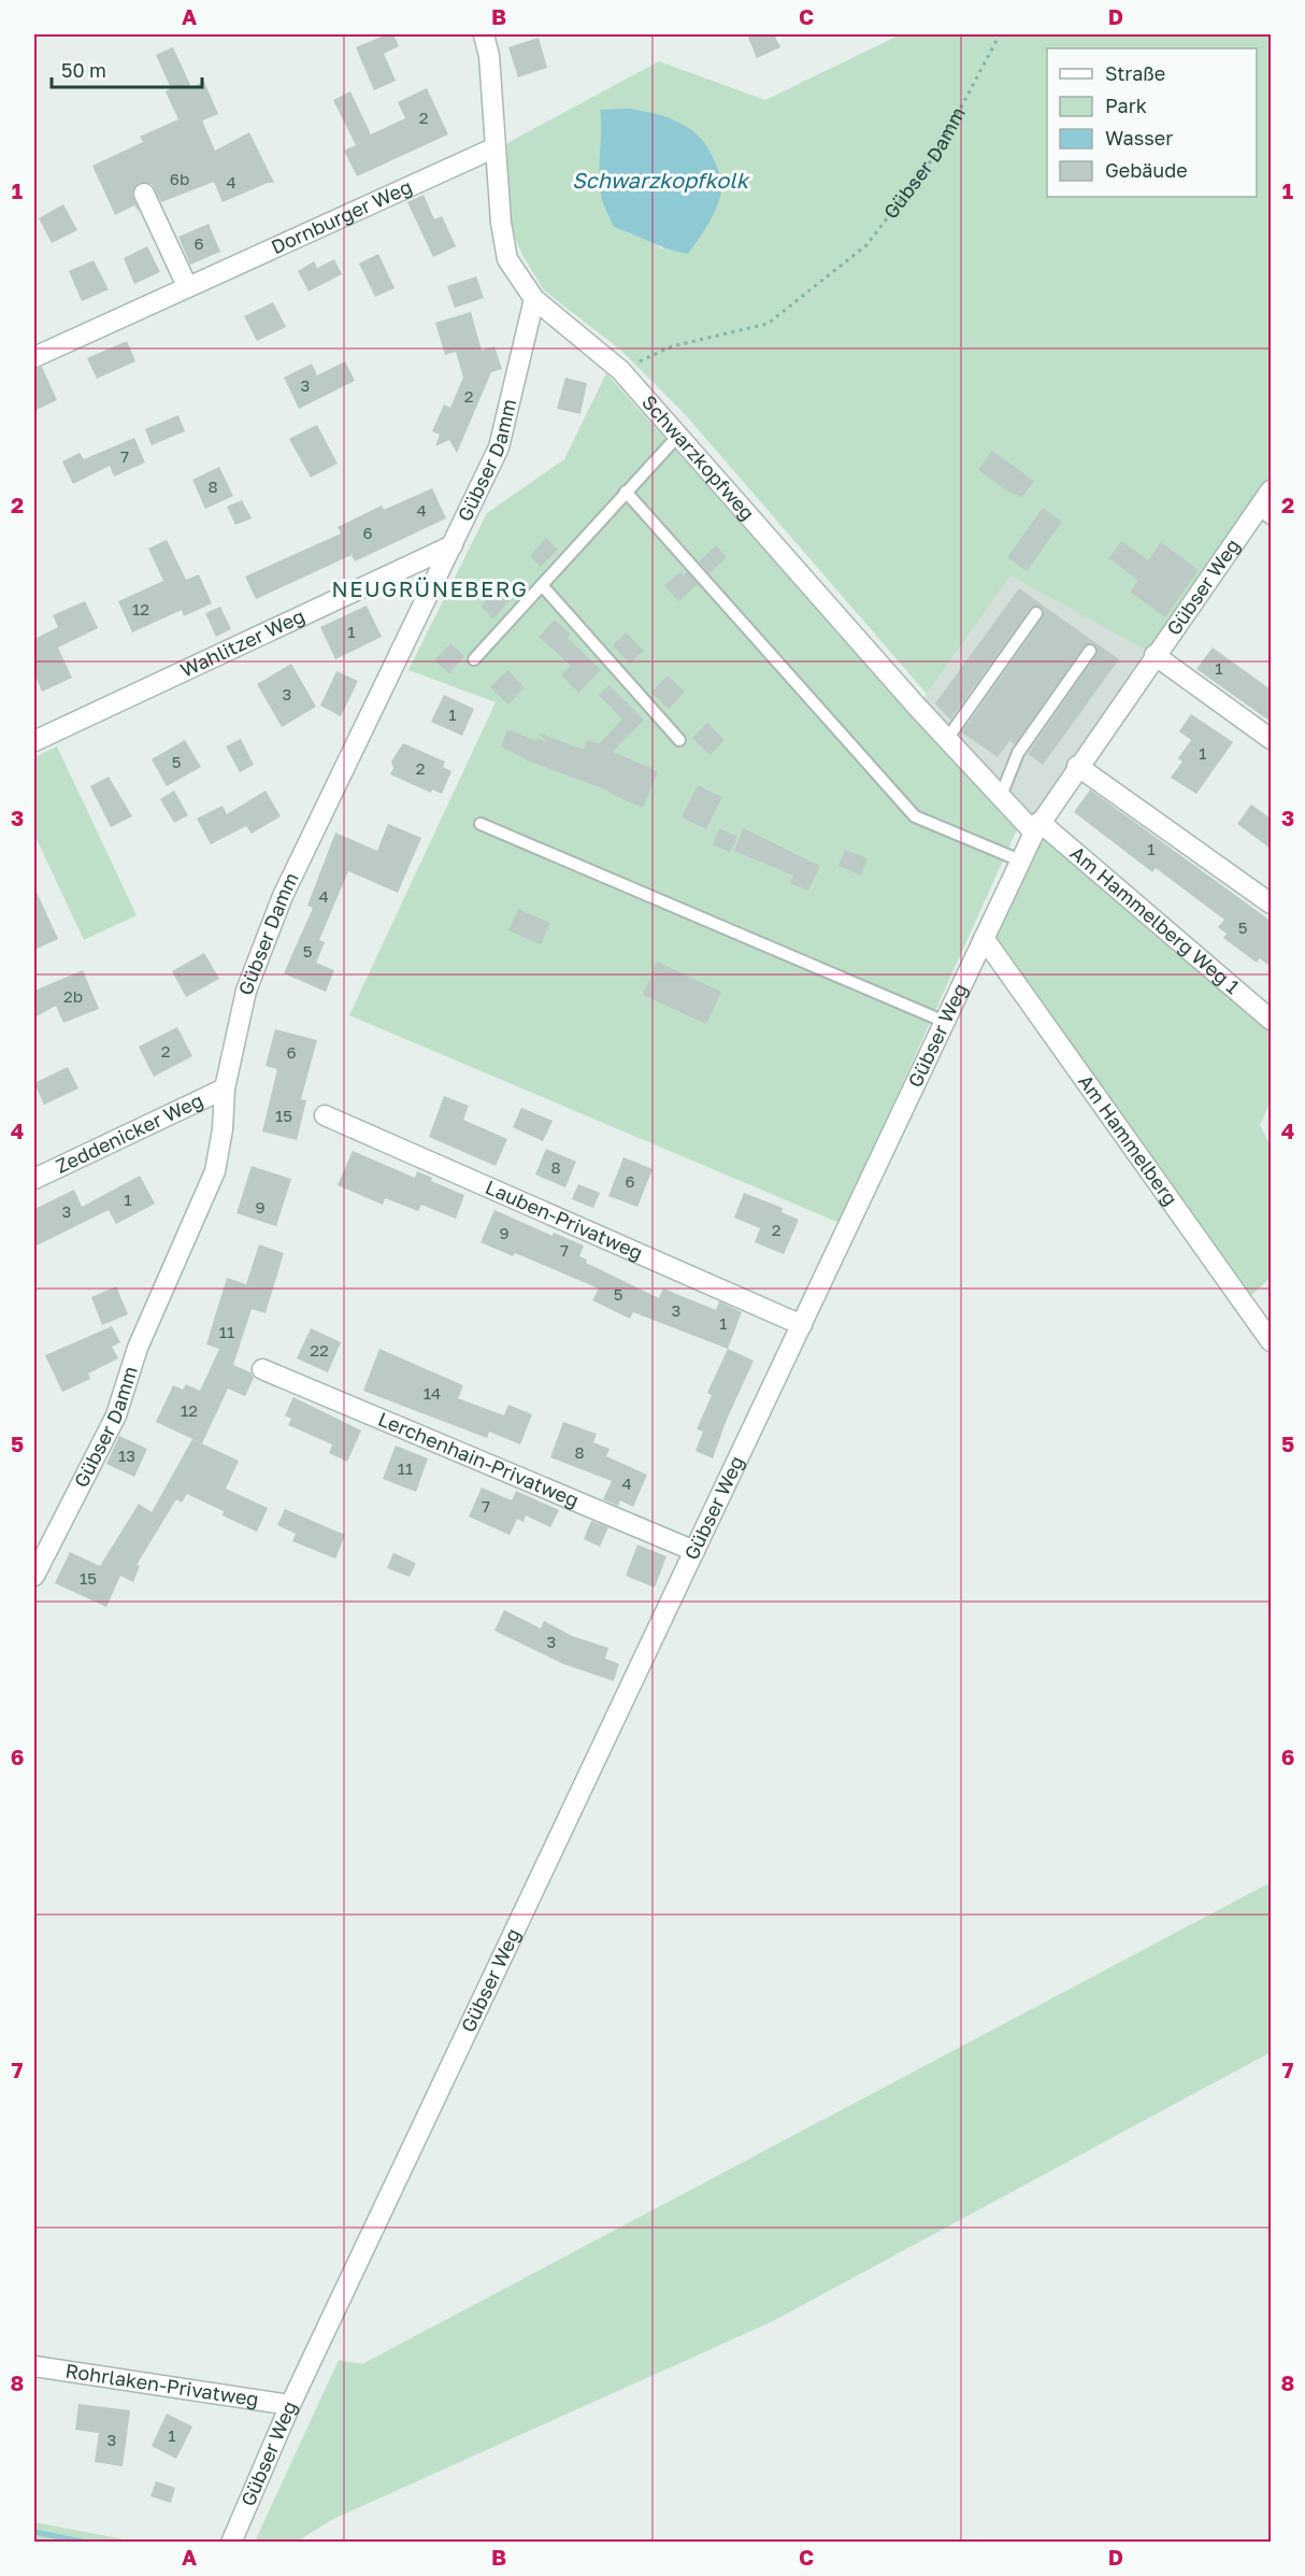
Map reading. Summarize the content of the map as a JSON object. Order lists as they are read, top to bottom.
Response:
{
  "streets": {
    "street": [
      "Gübser Damm",
      "Dornburger Weg",
      "Schwarzkopfweg",
      "Gübser Weg",
      "Wahlitzer Weg",
      "Am Hammelberg Weg 1",
      "Zeddenicker Weg",
      "Am Hammelberg",
      "Lauben-Privatweg",
      "Lerchenhain-Privatweg",
      "Rohrlaken-Privatweg"
    ]
  },
  "crossings": [
    ["Gübser Damm", "Schwarzkopfweg"],
    ["Gübser Damm", "Wahlitzer Weg"],
    ["Gübser Damm", "Zeddenicker Weg"],
    ["Dornburger Weg", "Schwarzkopfweg"],
    ["Schwarzkopfweg", "Gübser Weg"],
    ["Schwarzkopfweg", "Am Hammelberg Weg 1"],
    ["Gübser Weg", "Am Hammelberg Weg 1"],
    ["Gübser Weg", "Am Hammelberg"],
    ["Gübser Weg", "Lauben-Privatweg"],
    ["Gübser Weg", "Lerchenhain-Privatweg"],
    ["Gübser Weg", "Rohrlaken-Privatweg"]
  ],
  "districts": ["NEUGRÜNEBERG"],
  "water": ["Schwarzkopfkolk"],
  "house_numbers": [
    "2",
    "6b",
    "4",
    "6",
    "3",
    "2",
    "7",
    "8",
    "4",
    "6",
    "12",
    "1",
    "1",
    "3",
    "1",
    "1",
    "5",
    "2",
    "1",
    "4",
    "5",
    "5",
    "2b",
    "2",
    "6",
    "15",
    "8",
    "6",
    "1",
    "9",
    "3",
    "2",
    "9",
    "7",
    "5",
    "3",
    "1",
    "11",
    "22",
    "14",
    "12",
    "8",
    "13",
    "11",
    "4",
    "7",
    "15",
    "3",
    "1",
    "3"
  ],
  "legend": [
    "Straße",
    "Park",
    "Wasser",
    "Gebäude"
  ],
  "scale_bar": "50 m",
  "grid": {
    "columns": [
      "A",
      "B",
      "C",
      "D"
    ],
    "rows": [
      "1",
      "2",
      "3",
      "4",
      "5",
      "6",
      "7",
      "8"
    ]
  }
}
